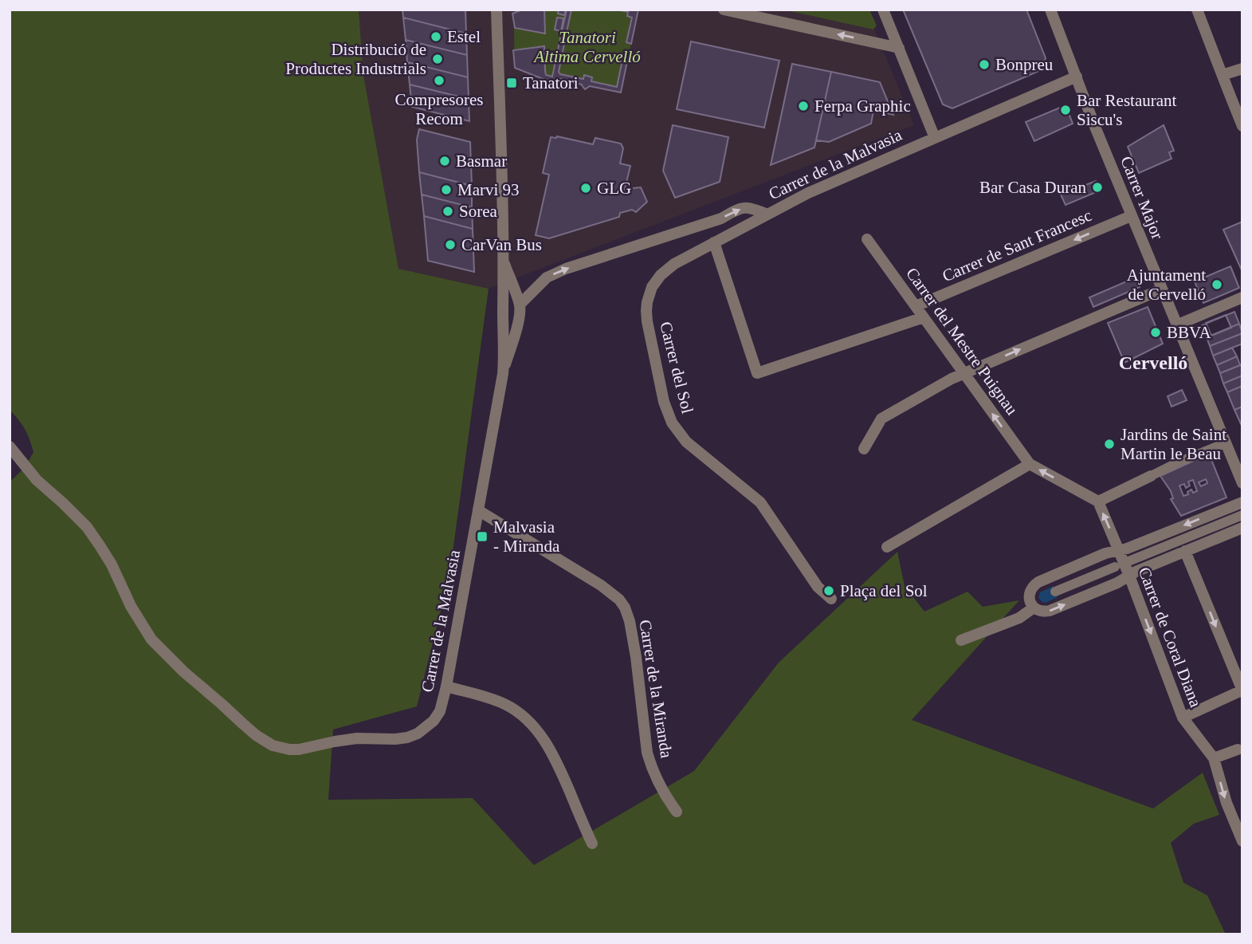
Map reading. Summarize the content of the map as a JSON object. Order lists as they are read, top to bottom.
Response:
{
  "streets": {
    "street": [
      "Carrer de la Malvasia",
      "Carrer Major",
      "Carrer de Sant Francesc",
      "Carrer del Mestre Puignau",
      "Carrer del Sol",
      "Carrer de Coral Diana",
      "Carrer de la Miranda"
    ]
  },
  "crossings": [
    ["Carrer de la Malvasia", "Carrer Major"],
    ["Carrer de la Malvasia", "Carrer del Sol"],
    ["Carrer de la Malvasia", "Carrer de la Miranda"],
    ["Carrer Major", "Carrer de Sant Francesc"],
    ["Carrer de Sant Francesc", "Carrer del Mestre Puignau"]
  ],
  "one_way": ["Carrer del Mestre Puignau"],
  "districts": ["Cervelló"],
  "parks": ["Tanatori Altima Cervelló"],
  "places": {
    "other": [
      "Estel",
      "Distribució de Productes Industrials",
      "Bonpreu",
      "Compresores Recom",
      "Ferpa Graphic",
      "Bar Restaurant Siscu's",
      "Basmar",
      "Bar Casa Duran",
      "GLG",
      "Marvi 93",
      "Sorea",
      "CarVan Bus",
      "Ajuntament de Cervelló",
      "BBVA",
      "Jardins de Saint Martin le Beau",
      "Plaça del Sol"
    ],
    "transit": ["Tanatori", "Malvasia - Miranda"]
  }
}
